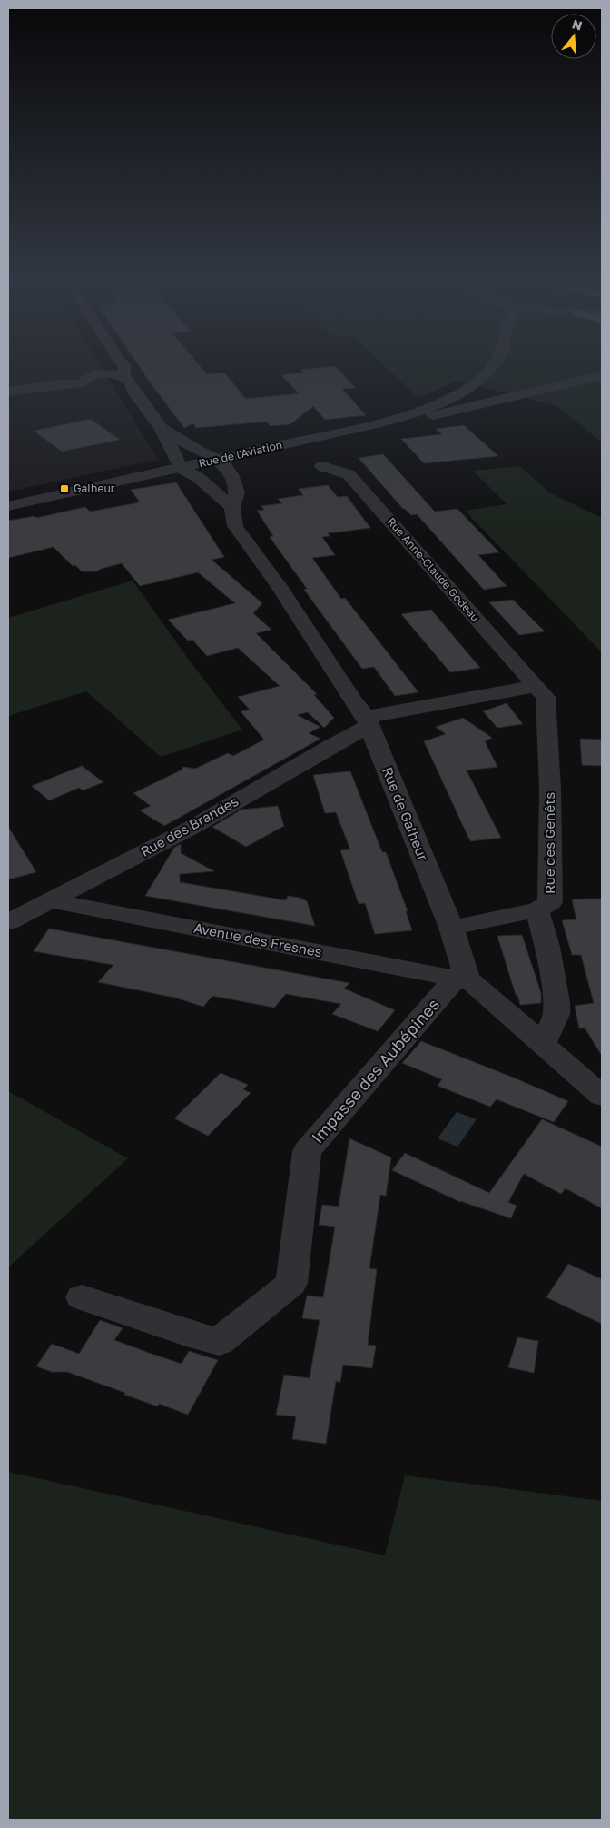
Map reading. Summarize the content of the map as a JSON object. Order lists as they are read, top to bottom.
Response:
{
  "streets": {
    "street": [
      "Rue de l'Aviation",
      "Rue Anne-Claude Godeau",
      "Rue de Galheur",
      "Rue des Brandes",
      "Rue des Genêts",
      "Avenue des Fresnes",
      "Impasse des Aubépines"
    ]
  },
  "crossings": [
    ["Rue de l'Aviation", "Rue de Galheur"],
    ["Rue Anne-Claude Godeau", "Rue des Brandes"],
    ["Rue Anne-Claude Godeau", "Rue des Genêts"],
    ["Rue de Galheur", "Rue des Brandes"],
    ["Rue de Galheur", "Rue des Genêts"],
    ["Rue de Galheur", "Avenue des Fresnes"],
    ["Rue de Galheur", "Impasse des Aubépines"],
    ["Rue des Brandes", "Rue des Genêts"],
    ["Rue des Brandes", "Avenue des Fresnes"],
    ["Avenue des Fresnes", "Impasse des Aubépines"]
  ],
  "places": {
    "transit": ["Galheur"]
  },
  "north": "top"
}
